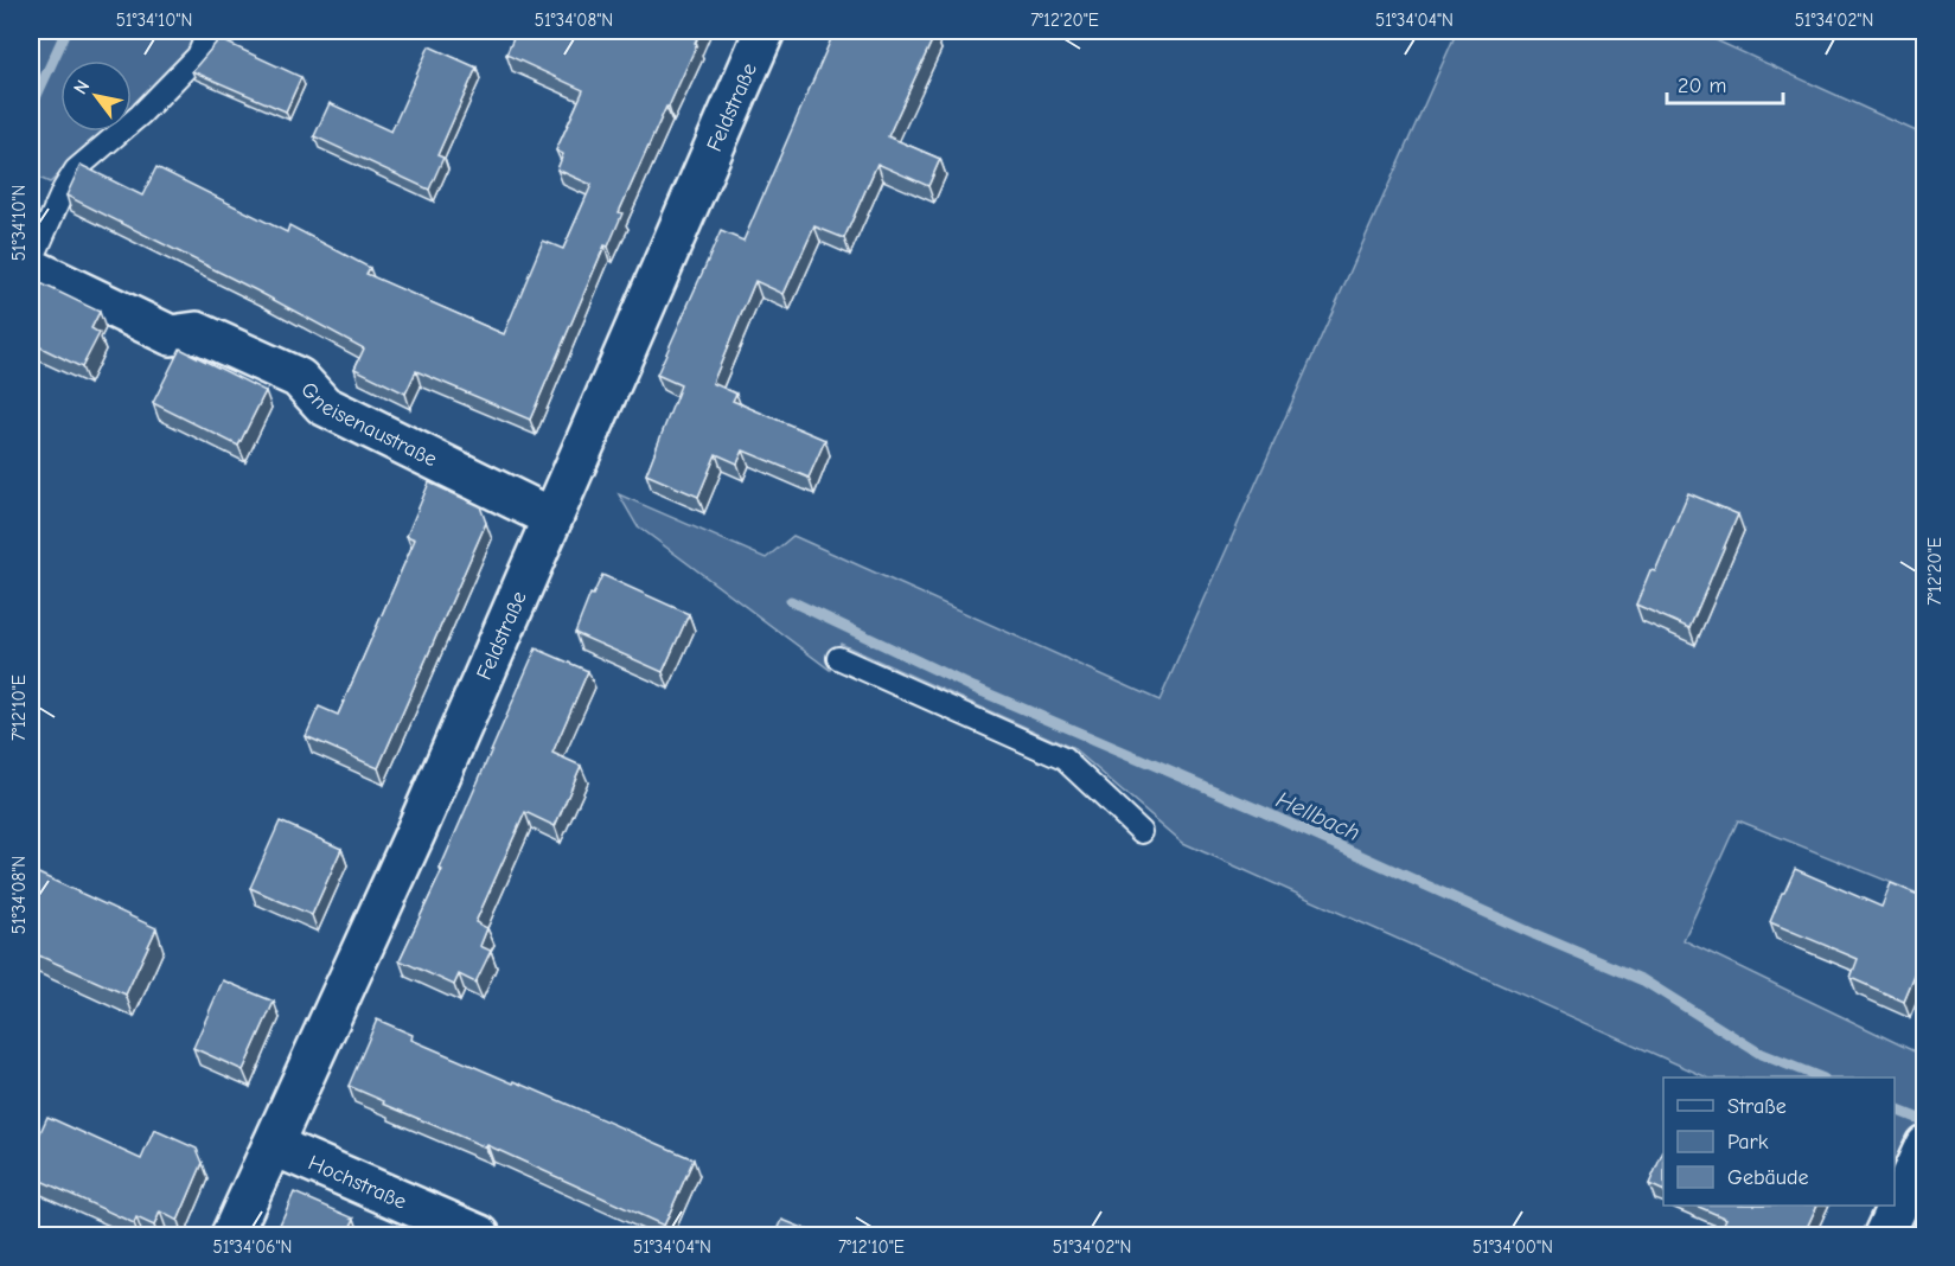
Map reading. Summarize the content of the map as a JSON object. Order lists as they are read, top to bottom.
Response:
{
  "streets": {
    "street": ["Feldstraße", "Gneisenaustraße", "Hochstraße"]
  },
  "crossings": [
    ["Feldstraße", "Gneisenaustraße"],
    ["Feldstraße", "Hochstraße"]
  ],
  "water": ["Hellbach"],
  "legend": ["Straße", "Park", "Gebäude"],
  "scale_bar": "20 m",
  "north": "top left",
  "coordinates": [
    "51°34'10\"N",
    "51°34'08\"N",
    "7°12'20\"E",
    "51°34'04\"N",
    "51°34'02\"N",
    "7°12'10\"E",
    "51°34'06\"N",
    "51°34'00\"N"
  ]
}
